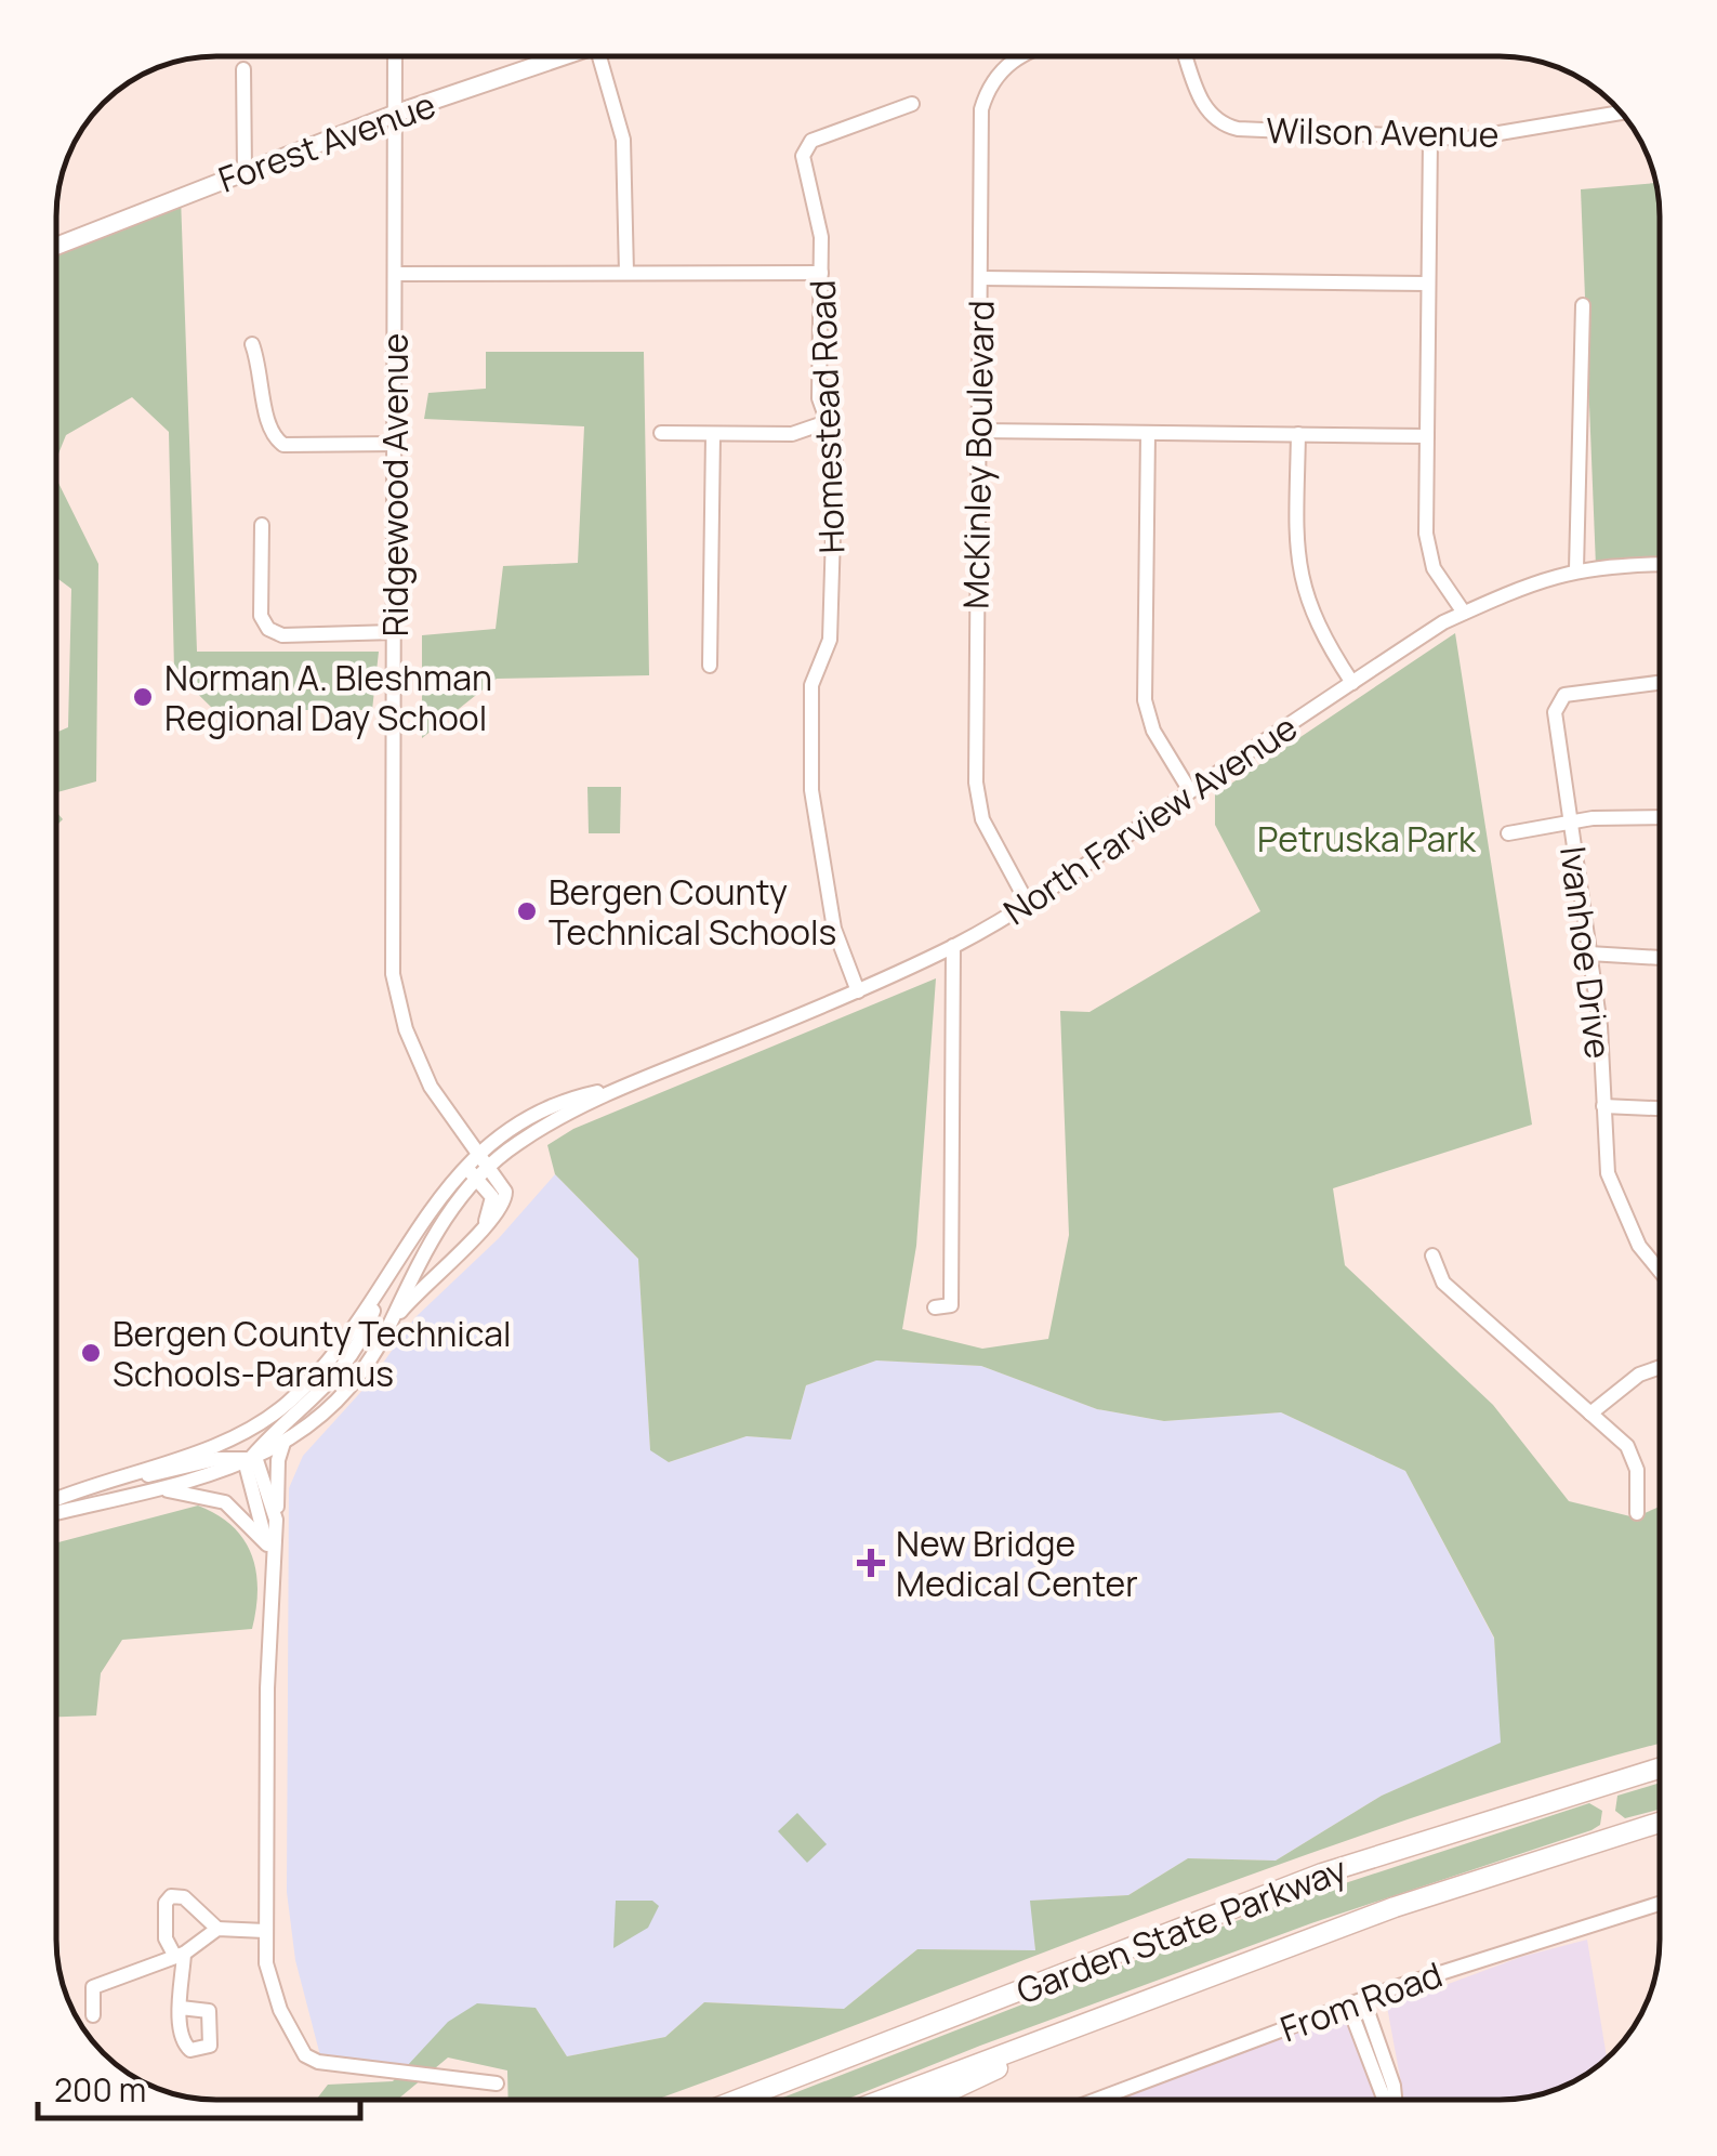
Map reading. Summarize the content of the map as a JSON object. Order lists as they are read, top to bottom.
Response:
{
  "streets": {
    "highway": ["Garden State Parkway"],
    "main road": ["Forest Avenue"],
    "street": [
      "Wilson Avenue",
      "Homestead Road",
      "McKinley Boulevard",
      "Ridgewood Avenue",
      "North Farview Avenue",
      "Ivanhoe Drive",
      "From Road"
    ]
  },
  "crossings": [
    ["Forest Avenue", "Ridgewood Avenue"],
    ["Homestead Road", "North Farview Avenue"],
    ["McKinley Boulevard", "North Farview Avenue"],
    ["Ridgewood Avenue", "North Farview Avenue"]
  ],
  "parks": ["Petruska Park"],
  "places": {
    "other": ["Norman A. Bleshman Regional Day School", "Bergen County Technical Schools", "Bergen County Technical Schools-Paramus"],
    "health": ["New Bridge Medical Center"]
  },
  "scale_bar": "200 m"
}
